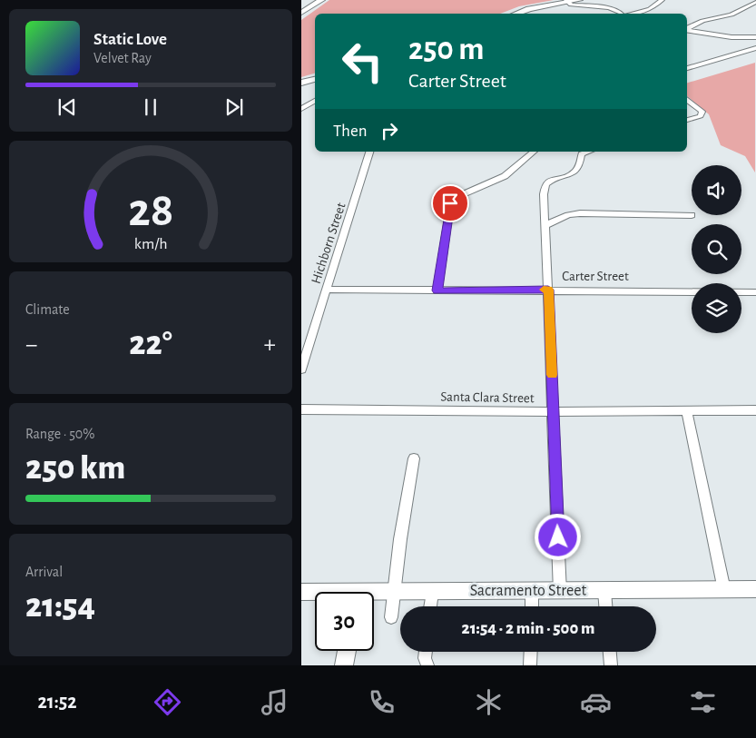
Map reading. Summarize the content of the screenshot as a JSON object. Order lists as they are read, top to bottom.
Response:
{
  "streets": {
    "main road": ["Sacramento Street"],
    "street": ["Hichborn Street", "Carter Street", "Santa Clara Street"]
  },
  "crossings": [
    ["Hichborn Street", "Carter Street"]
  ],
  "page": {
    "turn": ["250 m", "Carter Street"],
    "song": ["Static Love", "Velvet Ray"],
    "then": "Then",
    "tile": [
      "Climate",
      ["Range · 50%", "250 km"],
      ["Arrival", "21:54"]
    ],
    "heat": ["−", "22°", "+"],
    "limit": "30",
    "trip": "21:54 · 2 min · 500 m",
    "tabs": "21:52",
    "gauge": ["28", "km/h"]
  }
}
